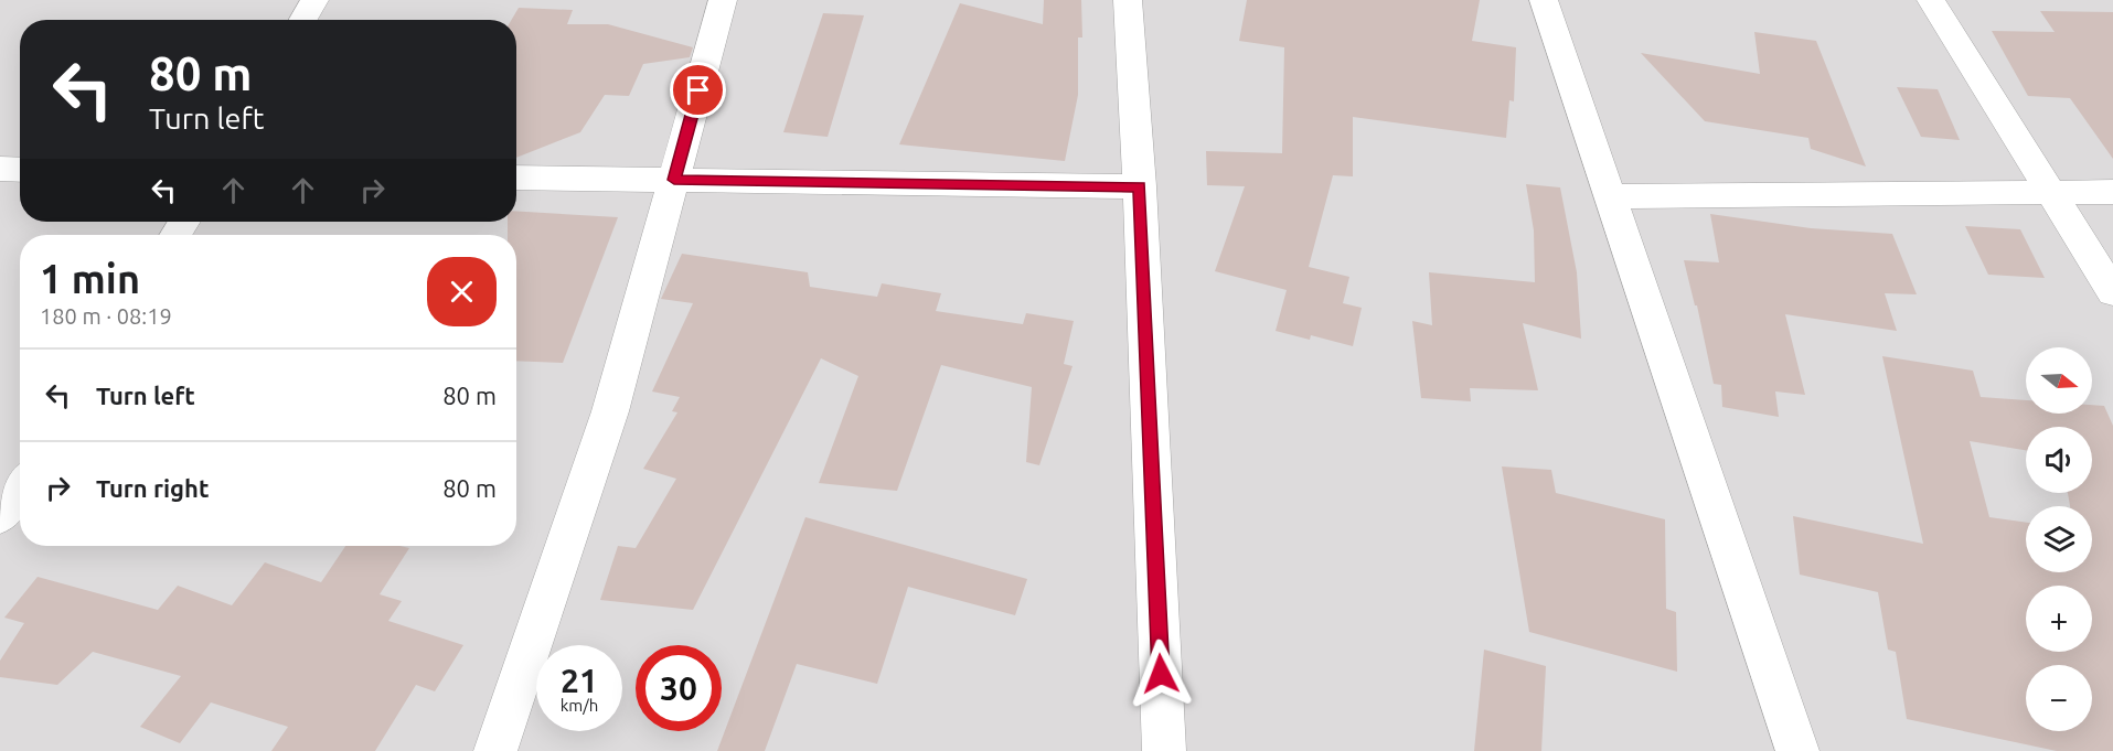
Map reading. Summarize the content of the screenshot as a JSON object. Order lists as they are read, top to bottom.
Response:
{
  "north": "right",
  "page": {
    "turn": ["80 m", "Turn left"],
    "heading": ["1 min", "180 m · 08:19"],
    "map_buttons": ["+", "−"],
    "list": [
      {
        "name": "Turn left",
        "value": "80 m"
      },
      {
        "name": "Turn right",
        "value": "80 m"
      }
    ],
    "speed": "21 km/h",
    "limit": "30"
  }
}
